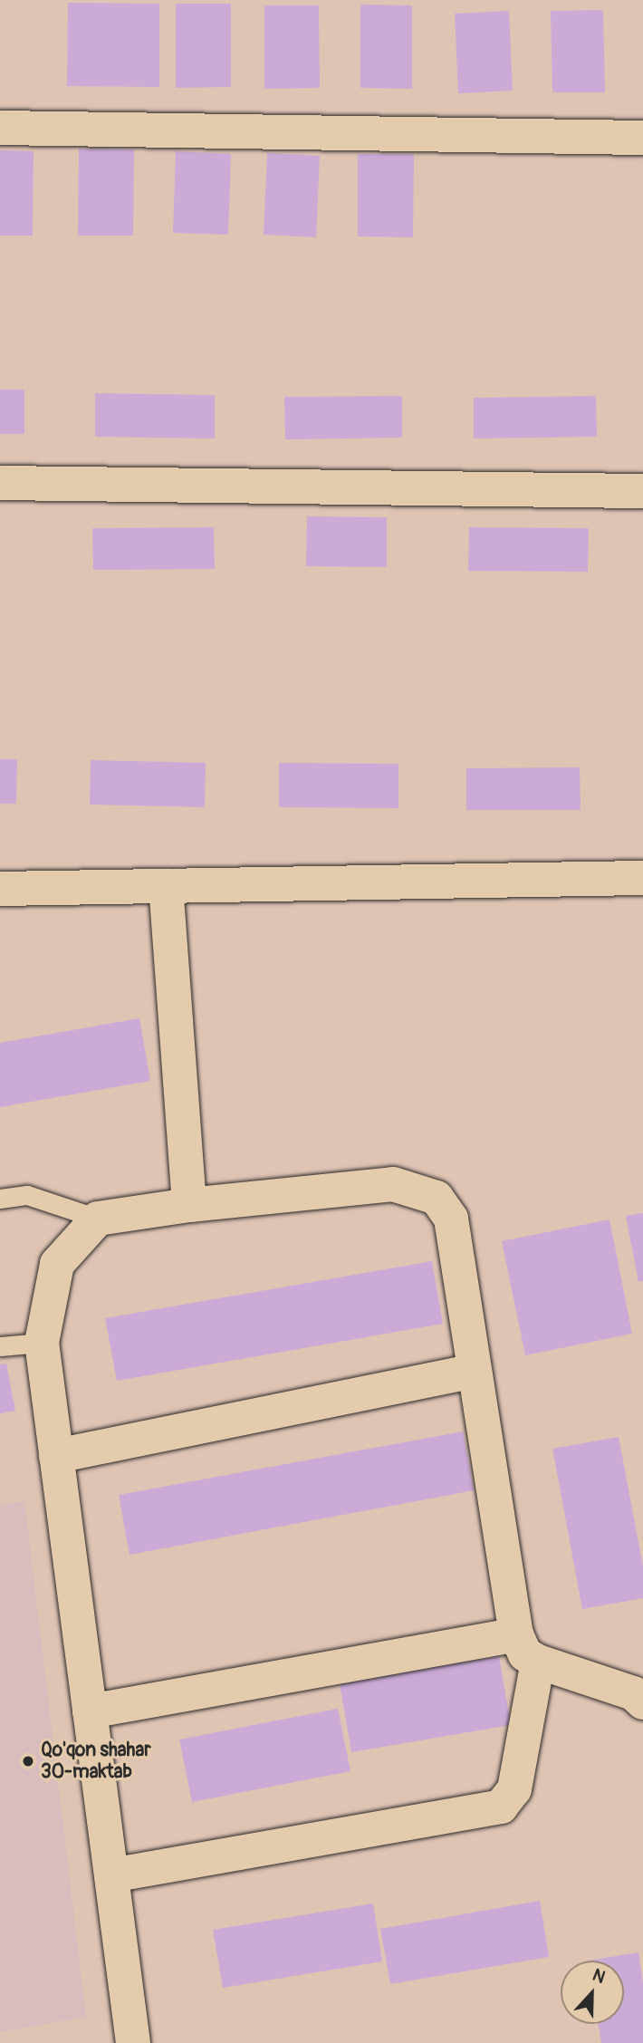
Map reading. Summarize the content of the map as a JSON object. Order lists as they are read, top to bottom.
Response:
{
  "places": ["Qo'qon shahar 30-maktab"],
  "north": "top"
}
